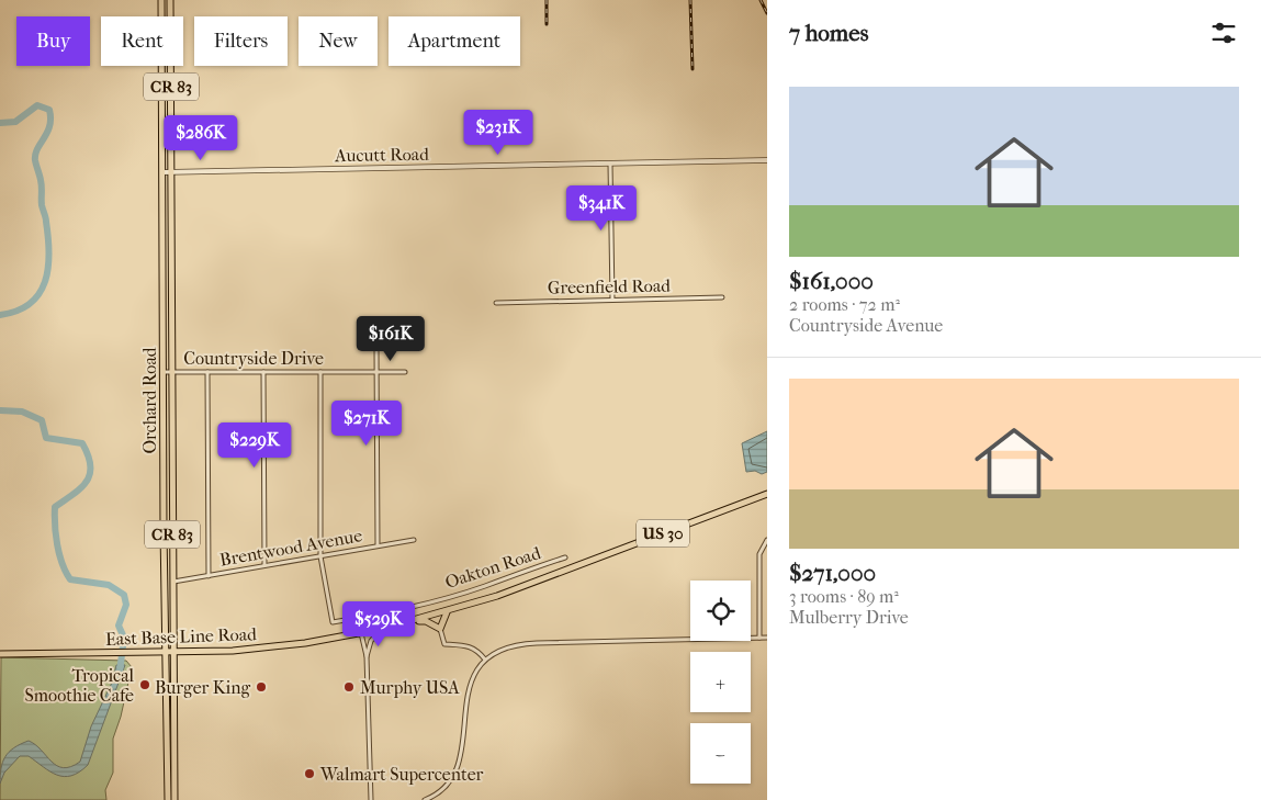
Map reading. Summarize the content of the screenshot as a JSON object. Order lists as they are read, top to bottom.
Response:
{
  "streets": {
    "main road": [
      "CR 83",
      "Orchard Road",
      "US 30",
      "East Base Line Road"
    ],
    "street": [
      "Aucutt Road",
      "Greenfield Road",
      "Countryside Drive",
      "Brentwood Avenue",
      "Oakton Road"
    ]
  },
  "crossings": [
    ["Aucutt Road", "Orchard Road"],
    ["Countryside Drive", "Orchard Road"],
    ["Orchard Road", "Brentwood Avenue"],
    ["Orchard Road", "East Base Line Road"],
    ["US 30", "East Base Line Road"],
    ["Brentwood Avenue", "Oakton Road"]
  ],
  "places": [
    "Tropical Smoothie Cafe",
    "Burger King",
    "Murphy USA",
    "Walmart Supercenter"
  ],
  "page": {
    "heading": "7 homes",
    "chip": [
      "Buy",
      "Rent",
      "Filters",
      "New",
      "Apartment"
    ],
    "list": [
      {
        "name": "$161,000",
        "note": "2 rooms · 72 m² · Countryside Avenue"
      },
      {
        "name": "$271,000",
        "note": "3 rooms · 89 m² · Mulberry Drive"
      }
    ],
    "price": [
      "$231K",
      "$286K",
      "$341K",
      "$161K",
      "$271K",
      "$229K",
      "$529K"
    ],
    "map_buttons": ["+", "−"]
  }
}
